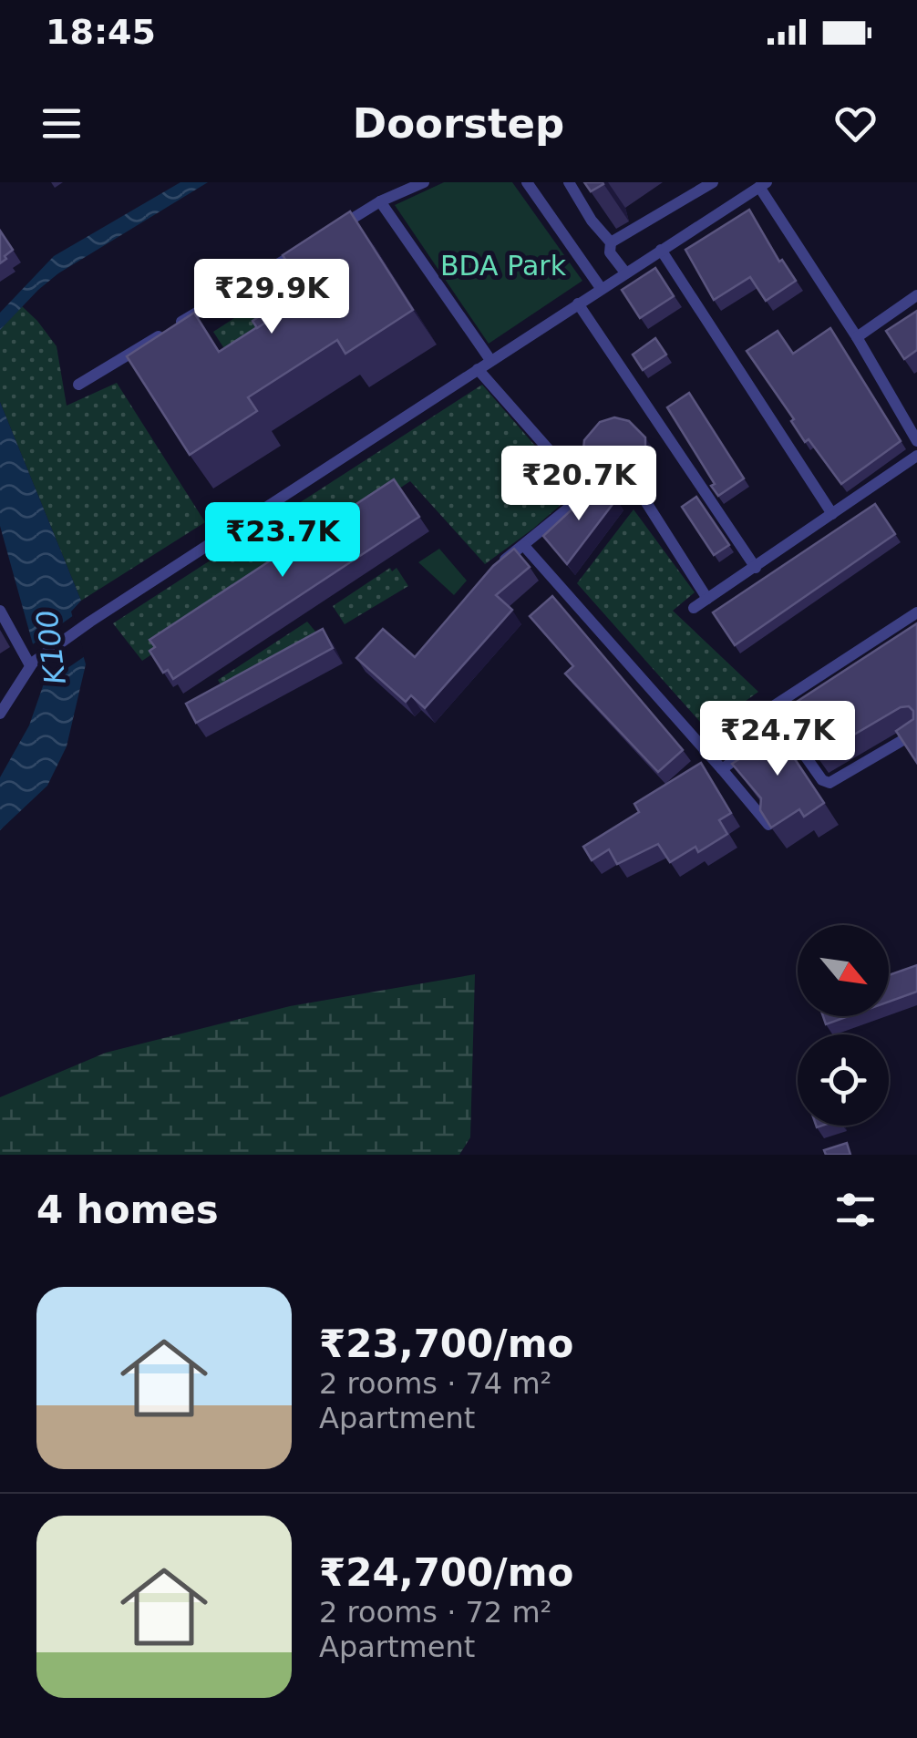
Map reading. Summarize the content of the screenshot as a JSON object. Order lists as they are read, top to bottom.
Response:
{
  "water": ["K100"],
  "parks": ["BDA Park"],
  "north": "bottom right",
  "page": {
    "status": "18:45",
    "header": "Doorstep",
    "price": [
      "₹29.9K",
      "₹20.7K",
      "₹23.7K",
      "₹24.7K"
    ],
    "heading": "4 homes",
    "list": [
      {
        "name": "₹23,700/mo",
        "note": "2 rooms · 74 m² · Apartment"
      },
      {
        "name": "₹24,700/mo",
        "note": "2 rooms · 72 m² · Apartment"
      }
    ]
  }
}
